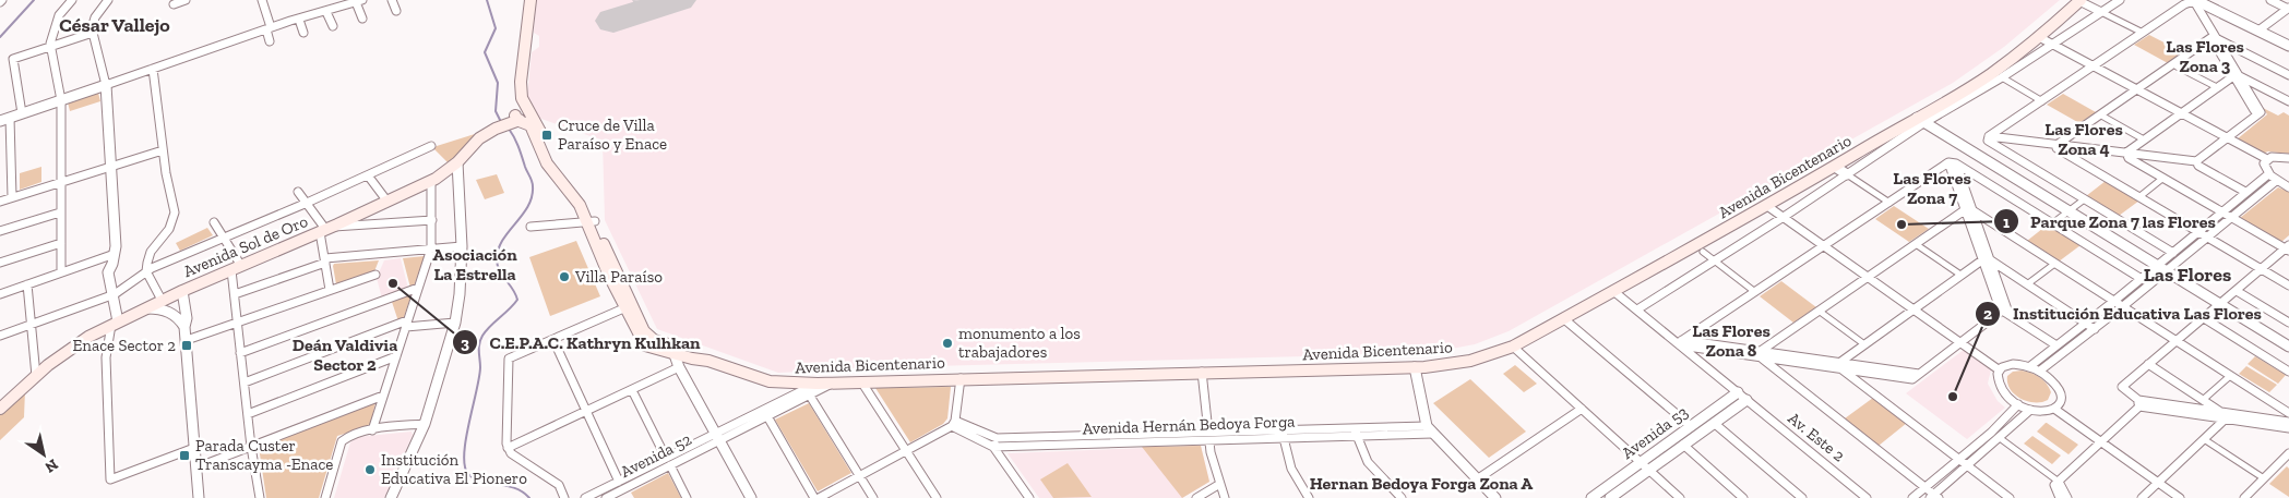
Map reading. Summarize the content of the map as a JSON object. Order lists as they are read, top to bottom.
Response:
{
  "streets": {
    "main road": ["Avenida Bicentenario", "Avenida Sol de Oro"],
    "street": [
      "Avenida Hernán Bedoya Forga",
      "Avenida 53",
      "Av. Este 2",
      "Avenida 52"
    ]
  },
  "crossings": [
    ["Avenida Bicentenario", "Avenida Sol de Oro"],
    ["Avenida Bicentenario", "Av. Este 2"],
    ["Avenida Bicentenario", "Avenida 52"],
    ["Avenida 53", "Av. Este 2"]
  ],
  "districts": [
    "César Vallejo",
    "Las Flores Zona 3",
    "Las Flores Zona 4",
    "Las Flores Zona 7",
    "Asociación La Estrella",
    "Las Flores",
    "Las Flores Zona 8",
    "Deán Valdivia Sector 2",
    "Hernan Bedoya Forga Zona A"
  ],
  "places": {
    "transit": ["Cruce de Villa Paraíso y Enace", "Enace Sector 2", "Parada Custer Transcayma -Enace"],
    "other": [
      "Parque Zona 7 las Flores",
      "Villa Paraíso",
      "C.E.P.A.C. Kathryn Kulhkan",
      "monumento a los trabajadores",
      "Institución Educativa Las Flores",
      "Institución Educativa El Pionero"
    ]
  },
  "north": "bottom right"
}
